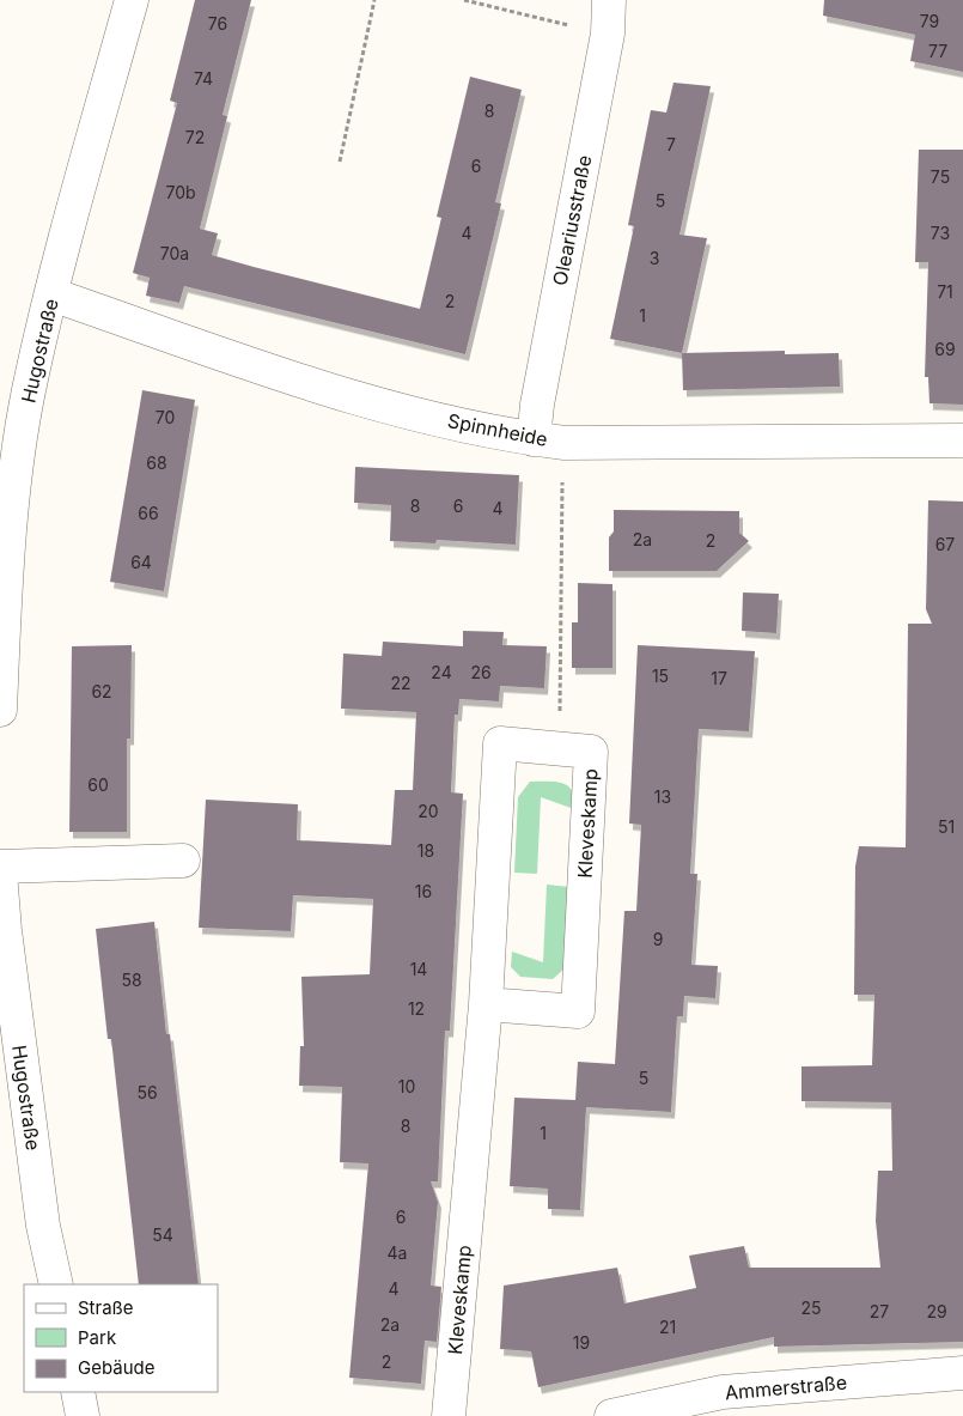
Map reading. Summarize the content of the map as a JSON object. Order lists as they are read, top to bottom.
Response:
{
  "streets": {
    "street": [
      "Oleariusstraße",
      "Hugostraße",
      "Spinnheide",
      "Kleveskamp",
      "Ammerstraße"
    ]
  },
  "crossings": [
    ["Oleariusstraße", "Spinnheide"],
    ["Hugostraße", "Spinnheide"]
  ],
  "house_numbers": [
    "79",
    "76",
    "77",
    "74",
    "8",
    "72",
    "7",
    "6",
    "75",
    "70b",
    "5",
    "4",
    "73",
    "70a",
    "3",
    "71",
    "2",
    "1",
    "69",
    "70",
    "68",
    "8",
    "6",
    "4",
    "66",
    "2a",
    "2",
    "67",
    "64",
    "24",
    "26",
    "15",
    "17",
    "22",
    "62",
    "60",
    "13",
    "20",
    "51",
    "18",
    "16",
    "9",
    "14",
    "58",
    "12",
    "5",
    "10",
    "56",
    "8",
    "1",
    "6",
    "54",
    "4a",
    "4",
    "25",
    "27",
    "29",
    "2a",
    "21",
    "19",
    "2"
  ],
  "legend": ["Straße", "Park", "Gebäude"]
}
